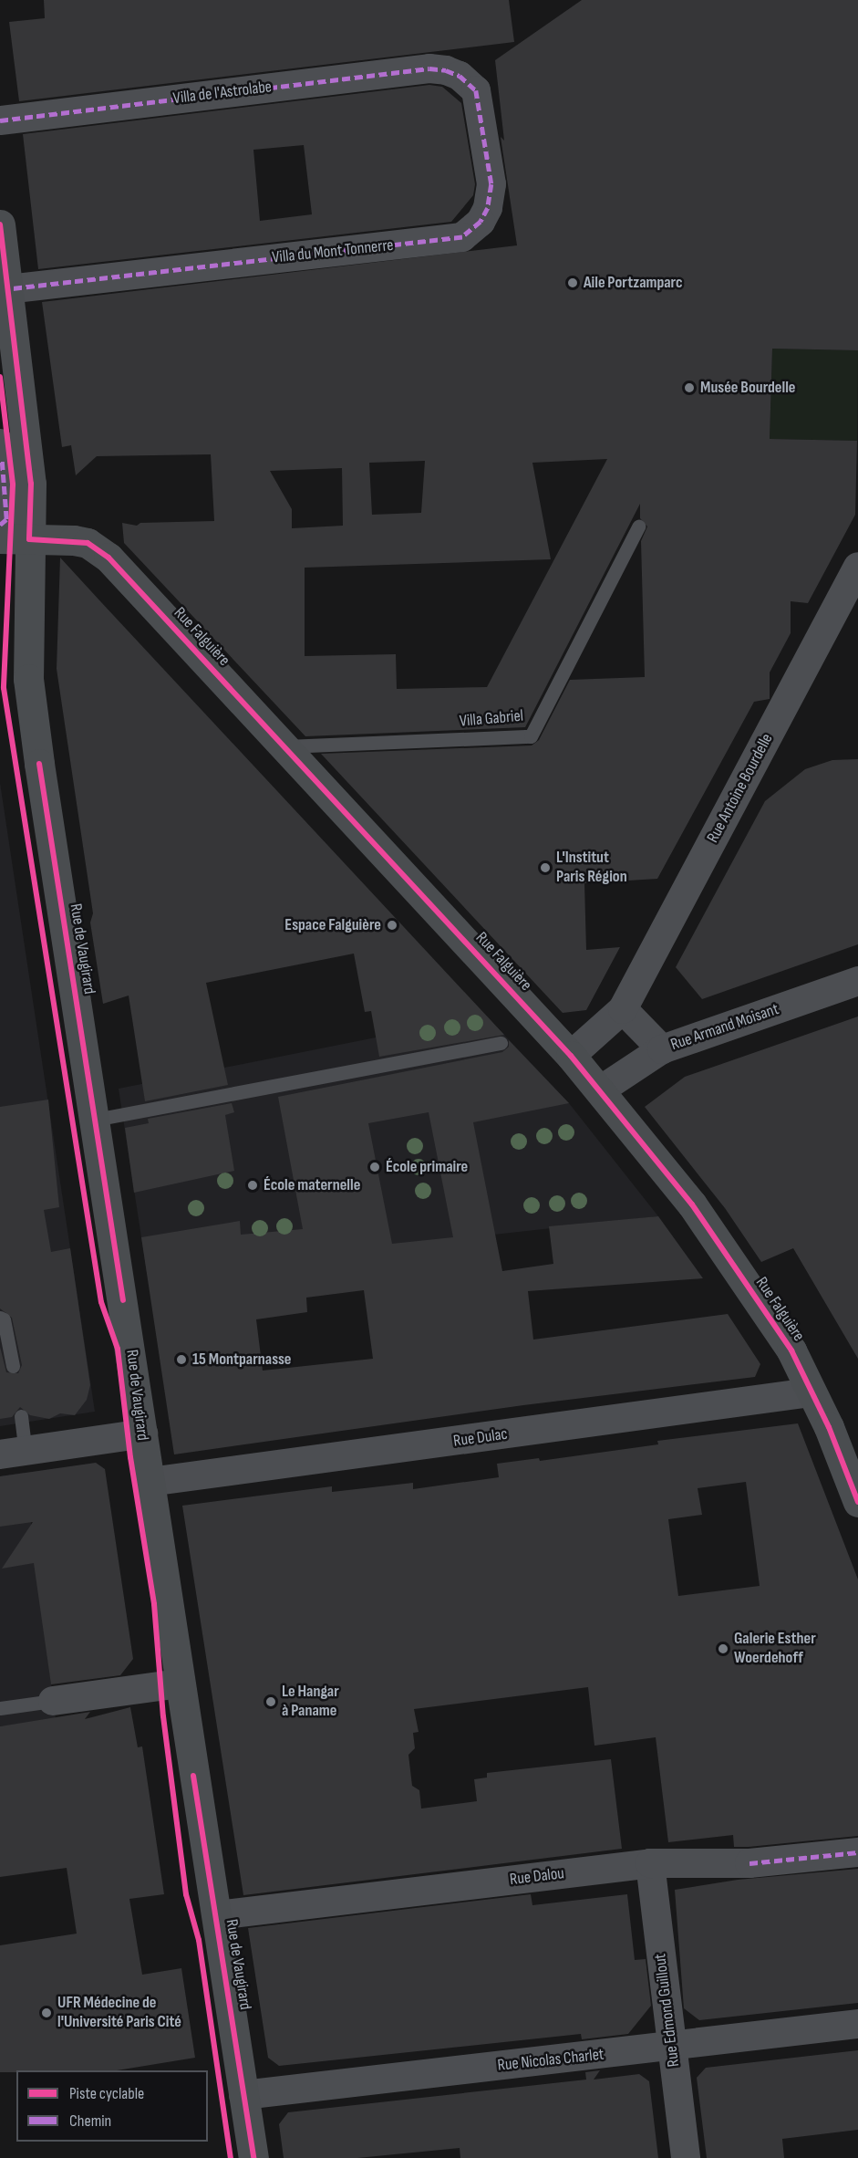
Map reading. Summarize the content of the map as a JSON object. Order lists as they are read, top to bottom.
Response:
{
  "streets": {
    "main road": ["Rue Falguière", "Rue de Vaugirard"],
    "street": [
      "Villa de l'Astrolabe",
      "Villa du Mont Tonnerre",
      "Rue Antoine Bourdelle",
      "Rue Armand Moisant",
      "Rue Dulac",
      "Rue Dalou",
      "Rue Edmond Guillout",
      "Rue Nicolas Charlet"
    ],
    "lane": ["Villa Gabriel"]
  },
  "crossings": [
    ["Villa de l'Astrolabe", "Villa du Mont Tonnerre"],
    ["Villa du Mont Tonnerre", "Rue de Vaugirard"],
    ["Rue Falguière", "Villa Gabriel"],
    ["Rue Falguière", "Rue Antoine Bourdelle"],
    ["Rue Falguière", "Rue de Vaugirard"],
    ["Rue Falguière", "Rue Armand Moisant"],
    ["Rue Falguière", "Rue Dulac"],
    ["Rue de Vaugirard", "Rue Dulac"],
    ["Rue de Vaugirard", "Rue Dalou"],
    ["Rue de Vaugirard", "Rue Nicolas Charlet"],
    ["Rue Dalou", "Rue Edmond Guillout"],
    ["Rue Edmond Guillout", "Rue Nicolas Charlet"]
  ],
  "places": [
    "Aile Portzamparc",
    "Musée Bourdelle",
    "L'Institut Paris Région",
    "Espace Falguière",
    "École primaire",
    "École maternelle",
    "15 Montparnasse",
    "Galerie Esther Woerdehoff",
    "Le Hangar à Paname",
    "UFR Médecine de l'Université Paris Cité"
  ],
  "legend": ["Piste cyclable", "Chemin"]
}
